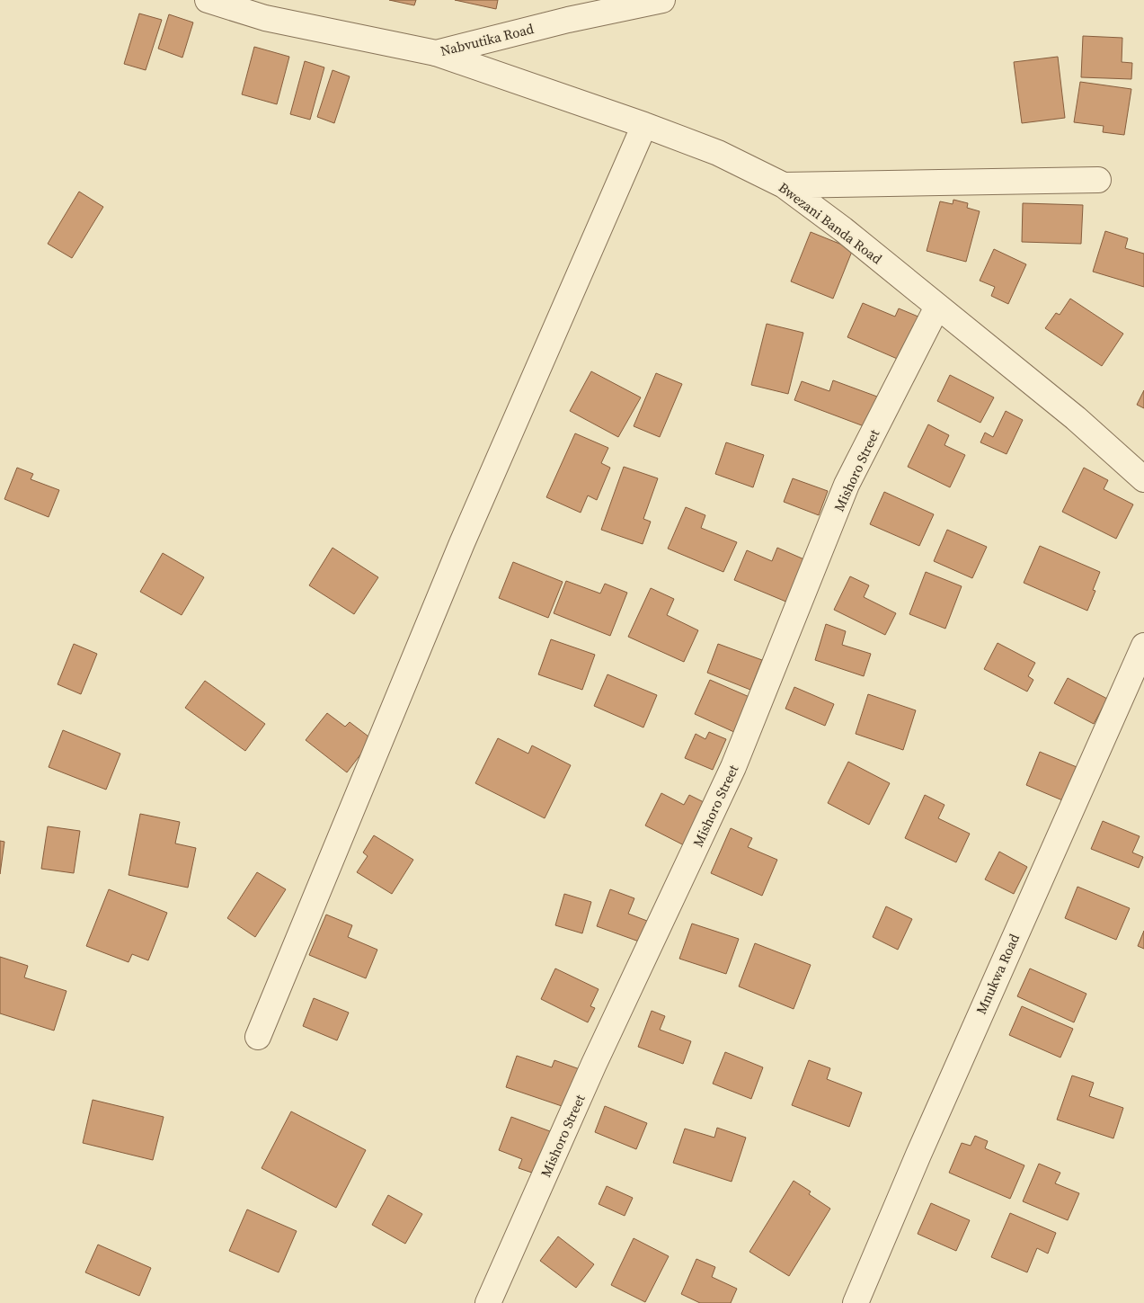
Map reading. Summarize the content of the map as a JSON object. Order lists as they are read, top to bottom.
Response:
{
  "streets": {
    "street": [
      "Nabvutika Road",
      "Bwezani Banda Road",
      "Mishoro Street",
      "Mnukwa Road"
    ]
  },
  "crossings": [
    ["Nabvutika Road", "Bwezani Banda Road"],
    ["Bwezani Banda Road", "Mishoro Street"]
  ]
}
